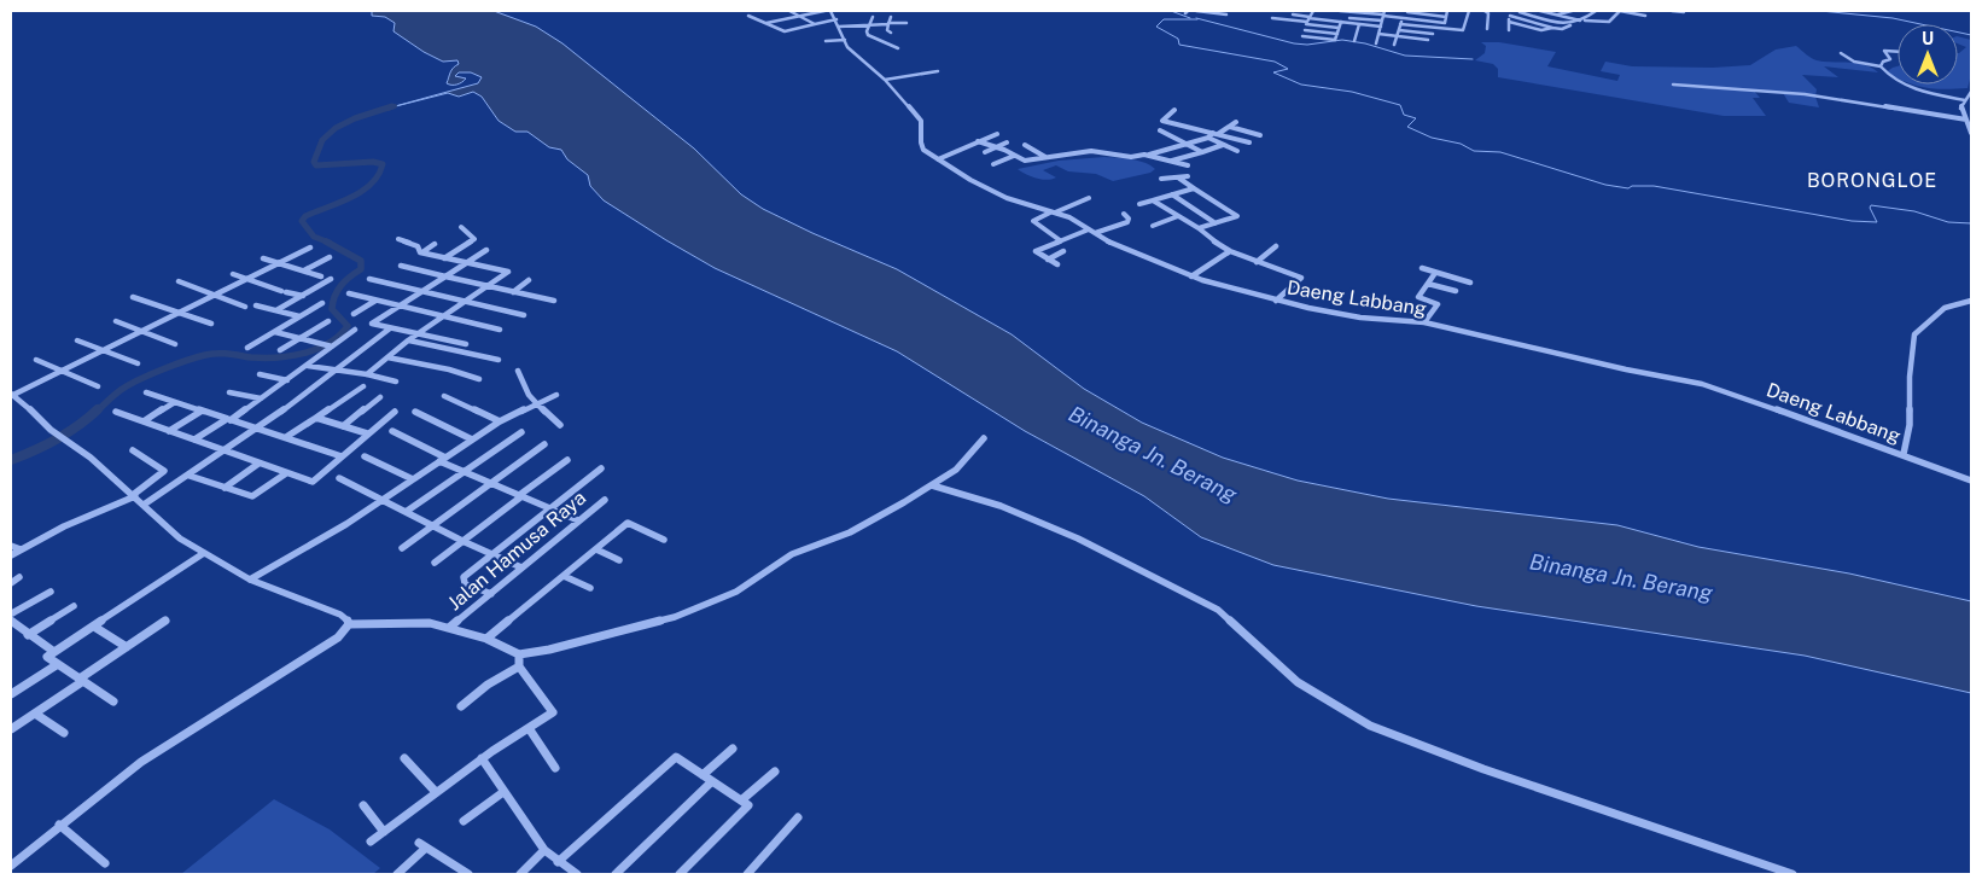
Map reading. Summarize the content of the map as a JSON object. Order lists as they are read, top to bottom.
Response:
{
  "streets": {
    "street": ["Daeng Labbang", "Jalan Hamusa Raya"]
  },
  "districts": ["BORONGLOE"],
  "water": ["Binanga Jn. Berang"],
  "north": "top"
}
